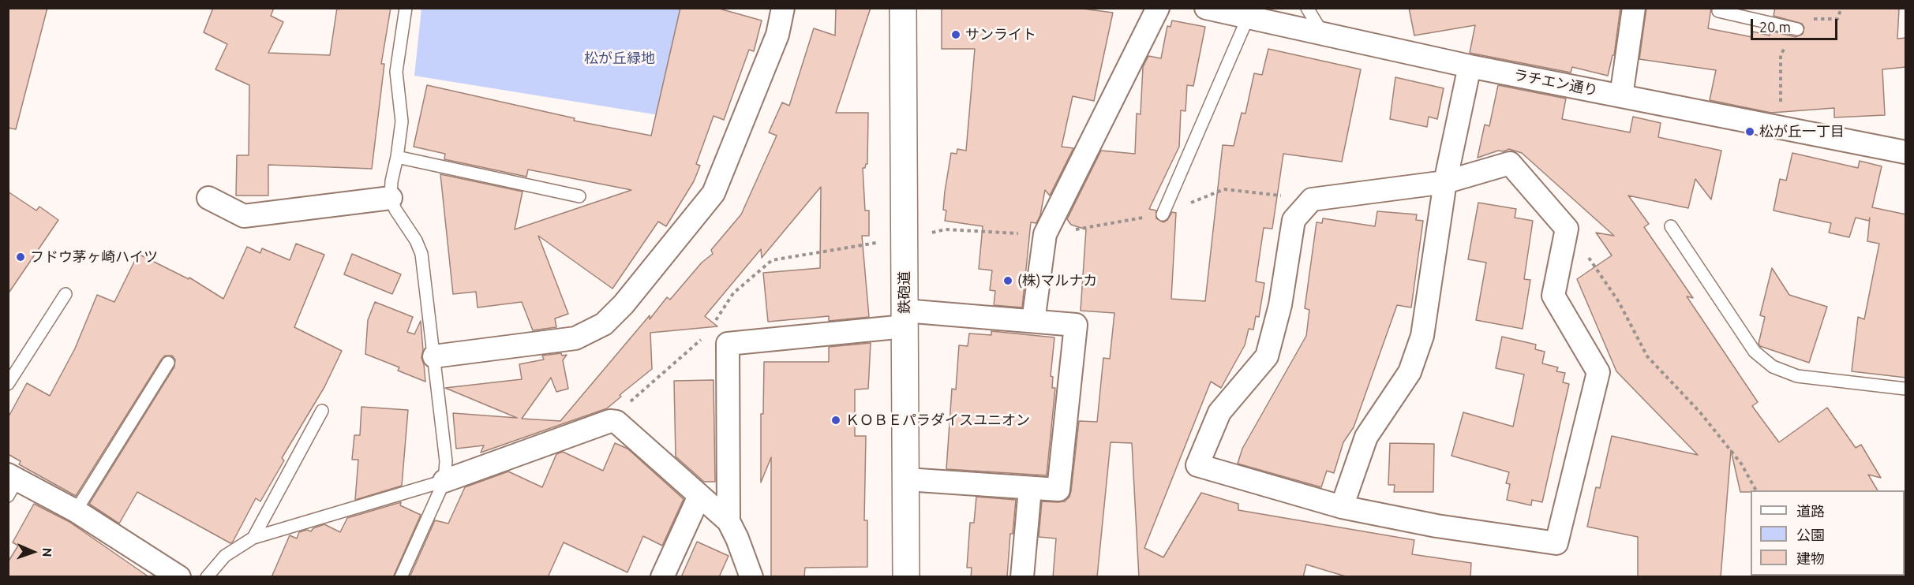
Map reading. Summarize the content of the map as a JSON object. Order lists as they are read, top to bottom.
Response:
{
  "streets": {
    "street": ["ラチエン通り", "鉄砲道"]
  },
  "parks": ["松が丘緑地"],
  "places": [
    "サンライト",
    "松が丘一丁目",
    "フドウ茅ヶ崎ハイツ",
    "(株)マルナカ",
    "ＫＯＢＥパラダイスユニオン"
  ],
  "legend": ["道路", "公園", "建物"],
  "scale_bar": "20 m",
  "north": "right"
}
